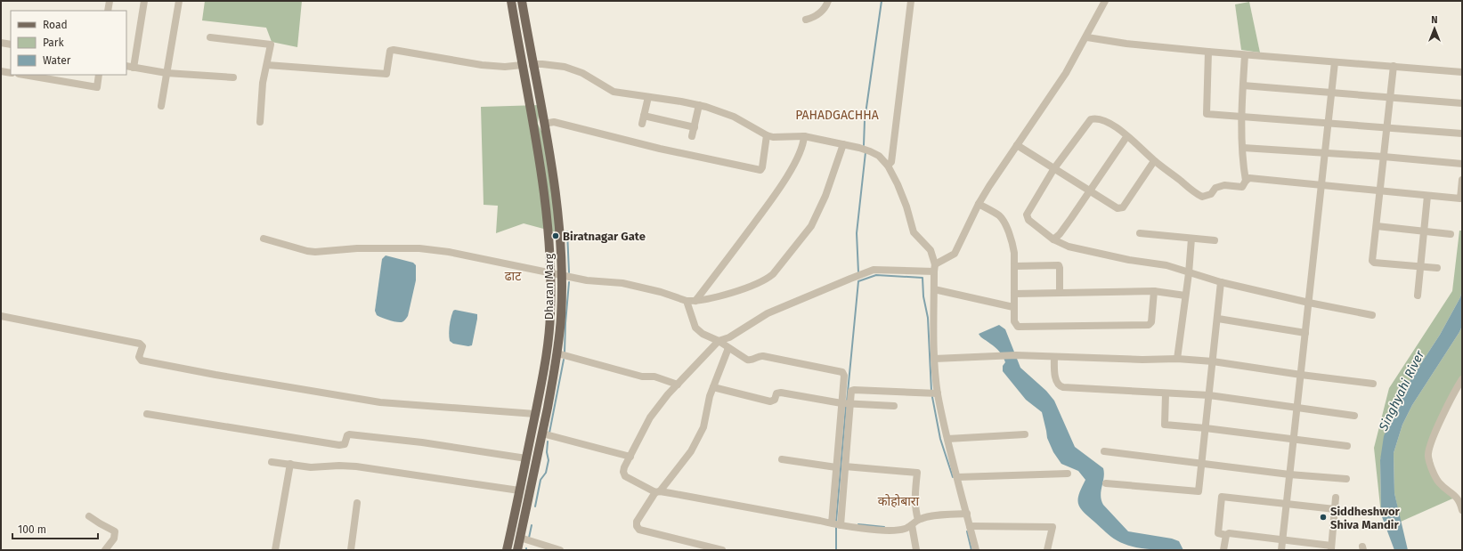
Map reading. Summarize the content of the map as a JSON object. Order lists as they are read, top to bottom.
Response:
{
  "streets": {
    "main road": ["Dharan Marg"]
  },
  "districts": ["PAHADGACHHA", "ढाट", "कोहोबारा"],
  "water": ["Singhyahi River"],
  "places": ["Biratnagar Gate", "Siddheshwor Shiva Mandir"],
  "legend": ["Road", "Park", "Water"],
  "scale_bar": "100 m",
  "north": "top"
}
